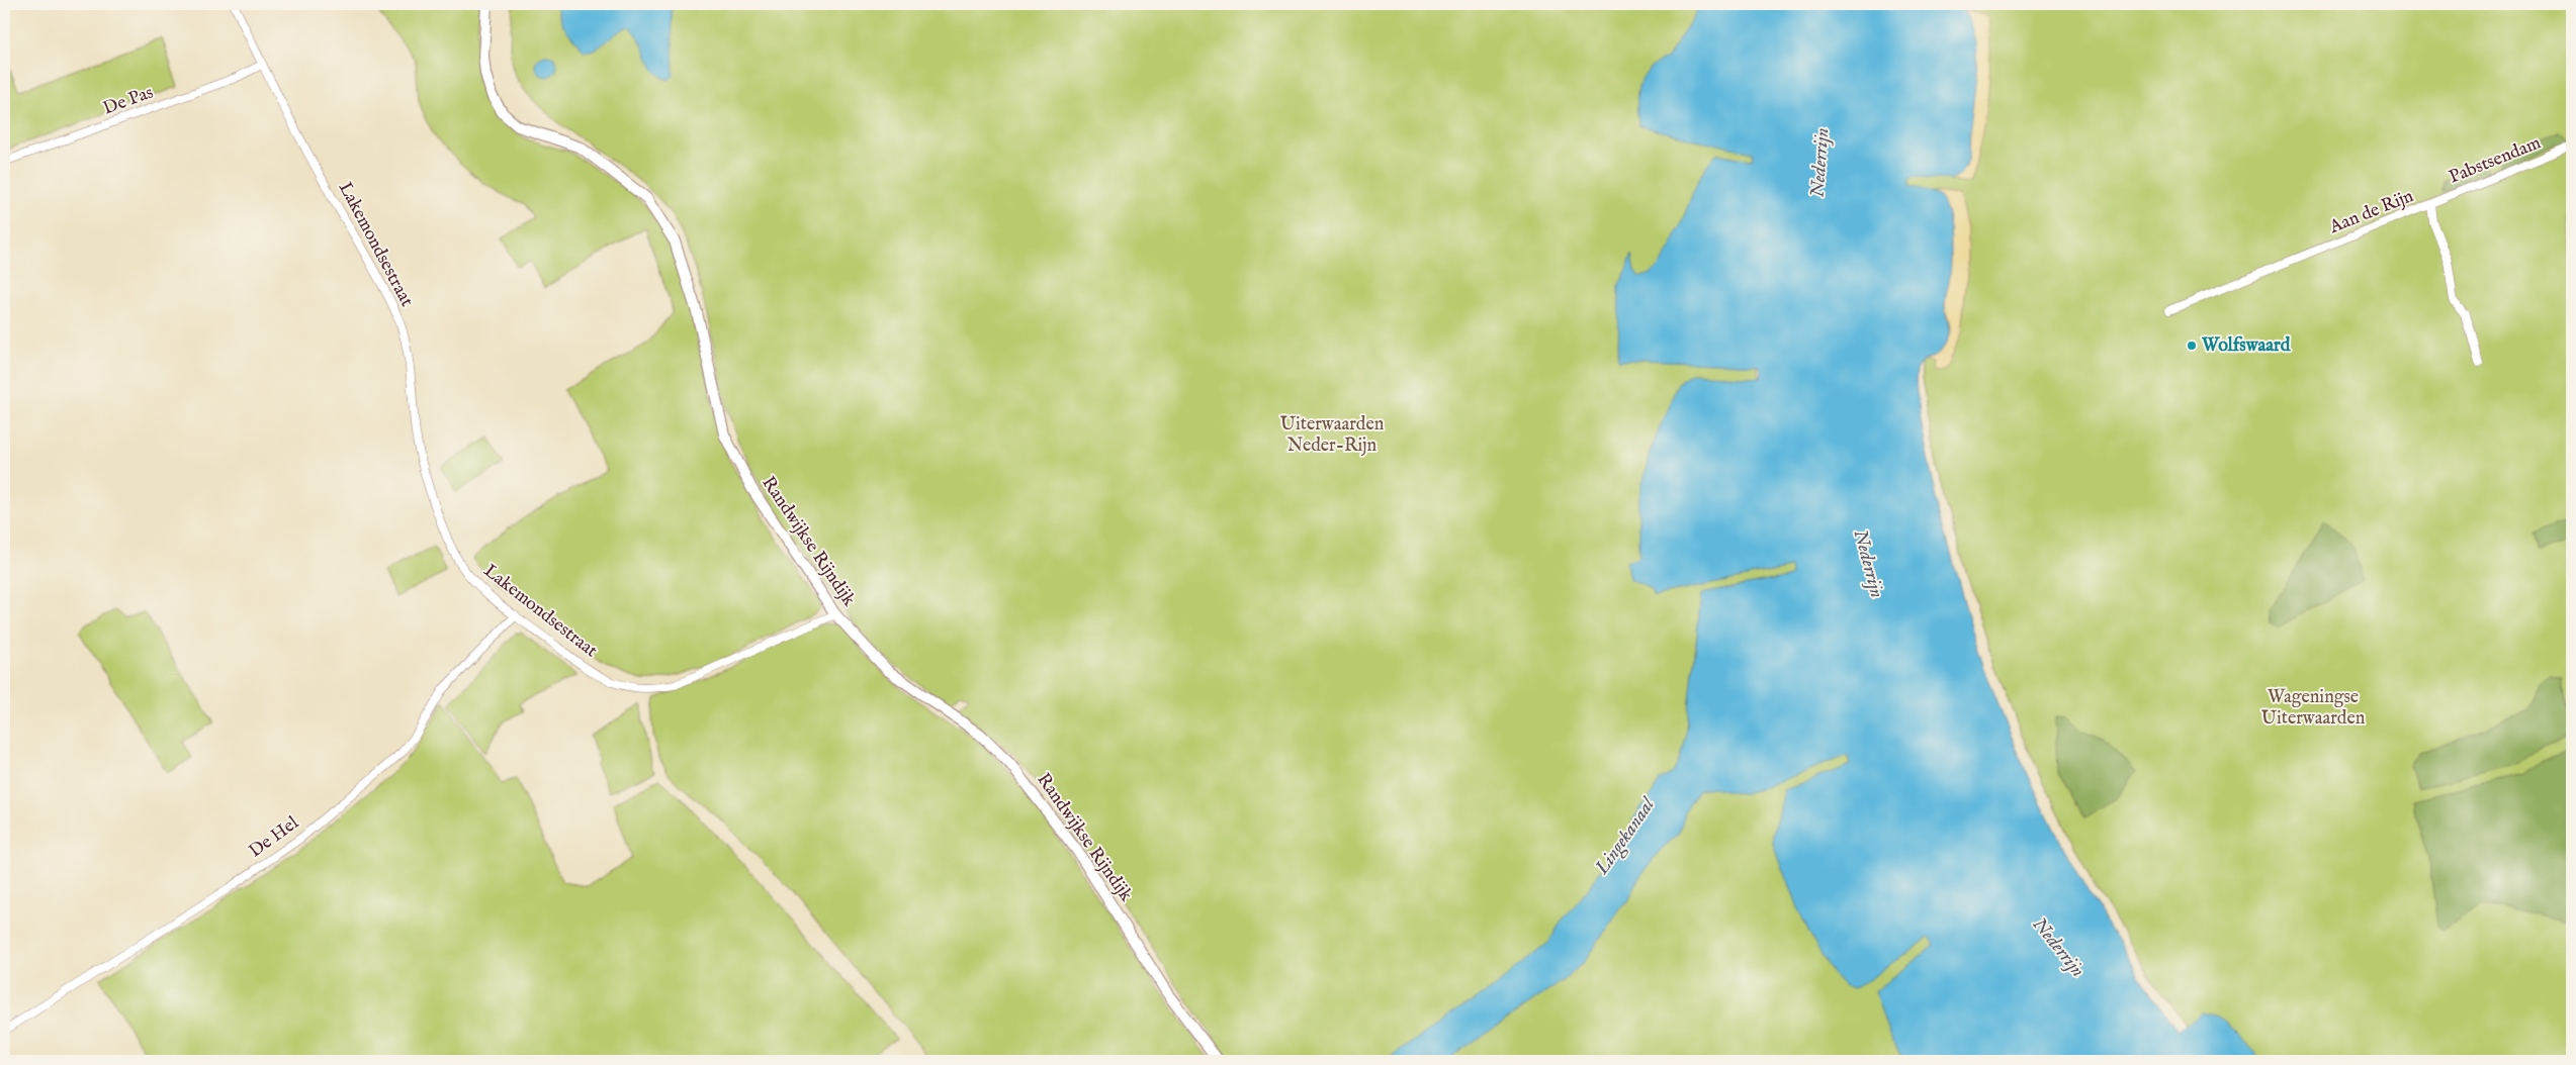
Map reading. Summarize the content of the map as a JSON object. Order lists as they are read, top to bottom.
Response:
{
  "streets": {
    "street": [
      "De Pas",
      "Pabstsendam",
      "Aan de Rijn",
      "Lakemondsestraat",
      "Randwijkse Rijndijk",
      "De Hel"
    ]
  },
  "crossings": [
    ["De Pas", "Lakemondsestraat"],
    ["Pabstsendam", "Aan de Rijn"],
    ["Lakemondsestraat", "Randwijkse Rijndijk"],
    ["Lakemondsestraat", "De Hel"]
  ],
  "water": ["Nederrijn", "Lingekanaal"],
  "parks": ["Uiterwaarden Neder-Rijn", "Wageningse Uiterwaarden"],
  "places": ["Wolfswaard"]
}
